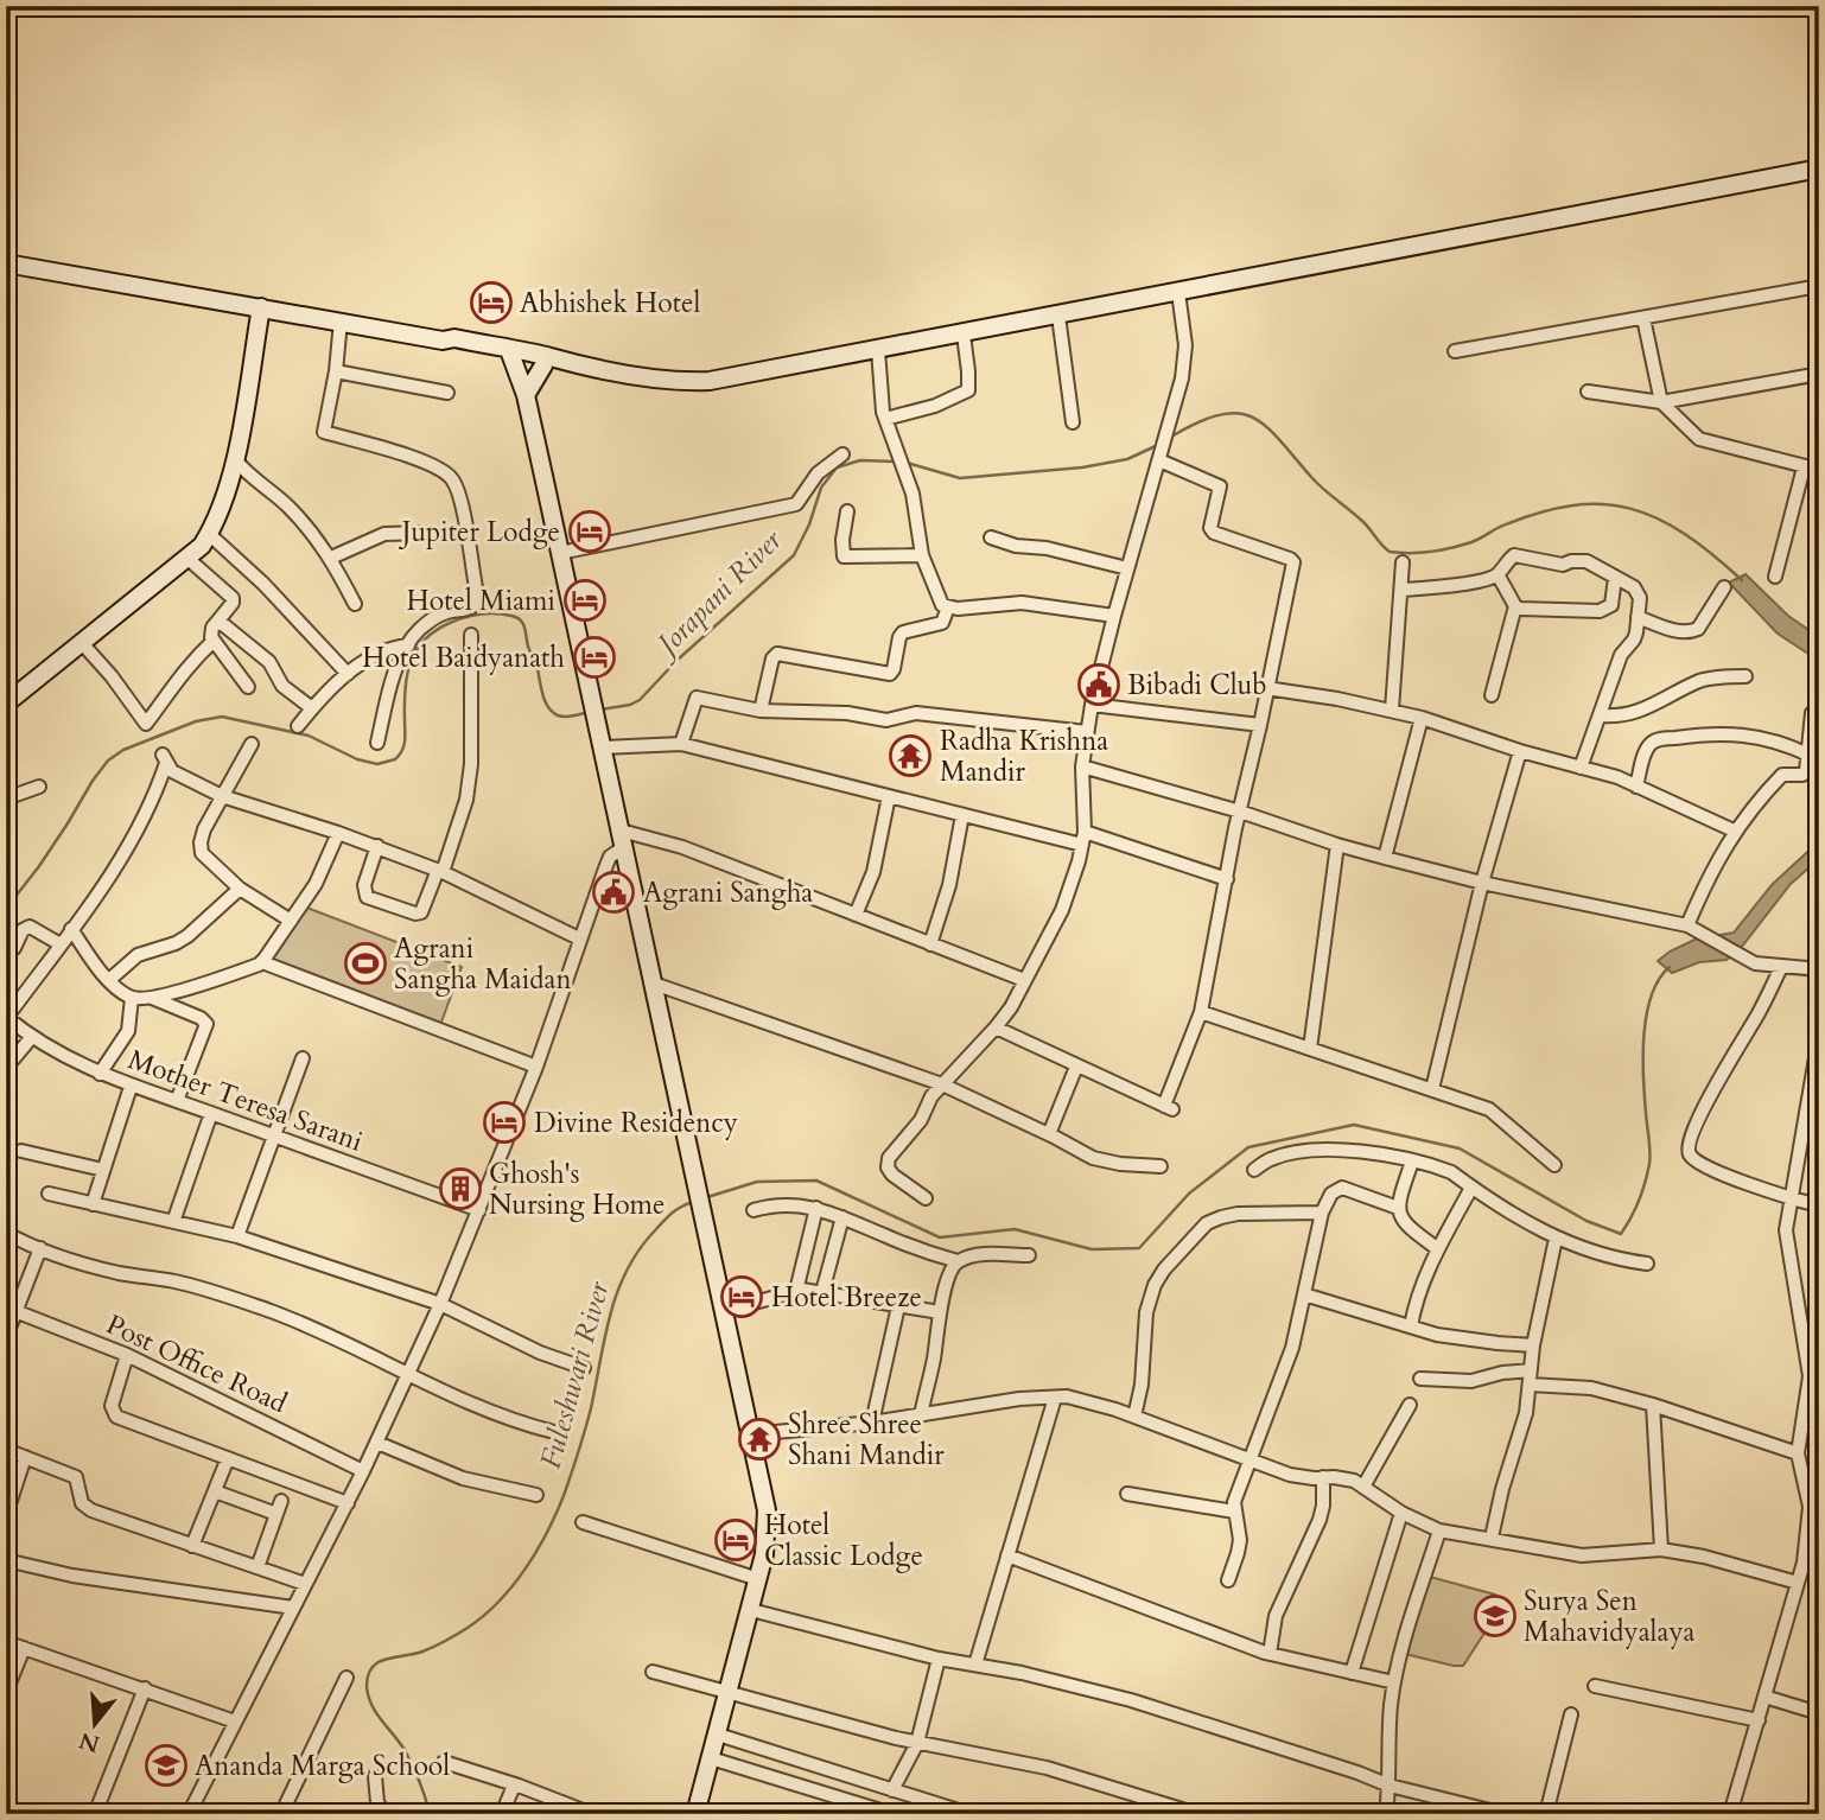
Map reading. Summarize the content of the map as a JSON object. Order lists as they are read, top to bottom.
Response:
{
  "streets": {
    "street": ["Mother Teresa Sarani", "Post Office Road"]
  },
  "water": ["Jorapani River", "Fuleshwari River"],
  "places": {
    "hotel": [
      "Abhishek Hotel",
      "Jupiter Lodge",
      "Hotel Miami",
      "Hotel Baidyanath",
      "Divine Residency",
      "Hotel Breeze",
      "Hotel Classic Lodge"
    ],
    "public building": ["Bibadi Club", "Agrani Sangha"],
    "temple": ["Radha Krishna Mandir", "Shree Shree Shani Mandir"],
    "sports": ["Agrani Sangha Maidan"],
    "building": ["Ghosh's Nursing Home"],
    "school or university": ["Surya Sen Mahavidyalaya", "Ananda Marga School"]
  },
  "north": "bottom"
}
